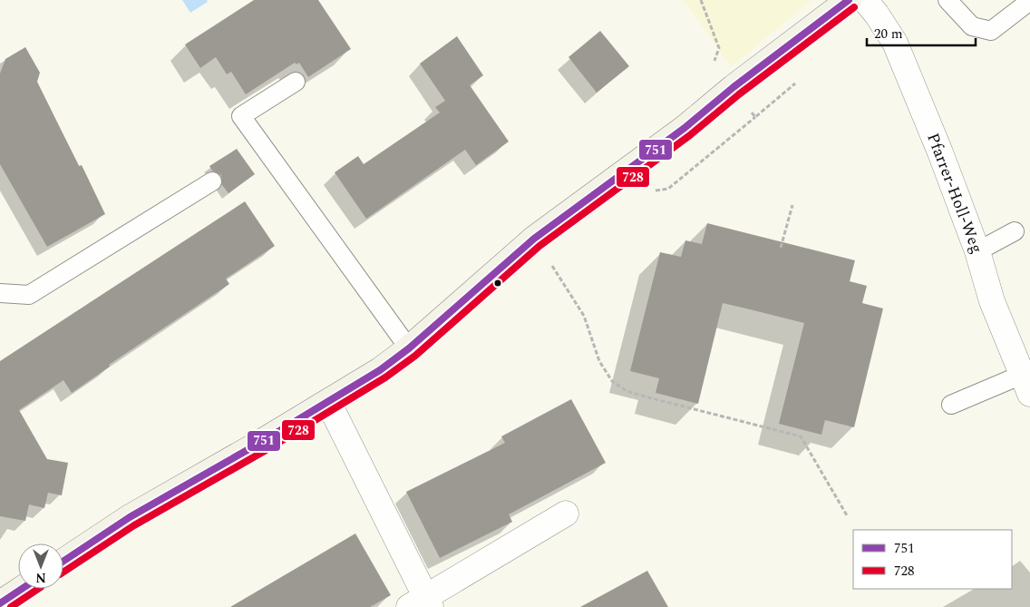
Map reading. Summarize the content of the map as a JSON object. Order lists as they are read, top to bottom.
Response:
{
  "streets": {
    "street": ["Pfarrer-Holl-Weg"]
  },
  "lines": ["transit line 751", "transit line 728"],
  "legend": ["751", "728"],
  "scale_bar": "20 m",
  "north": "bottom"
}
